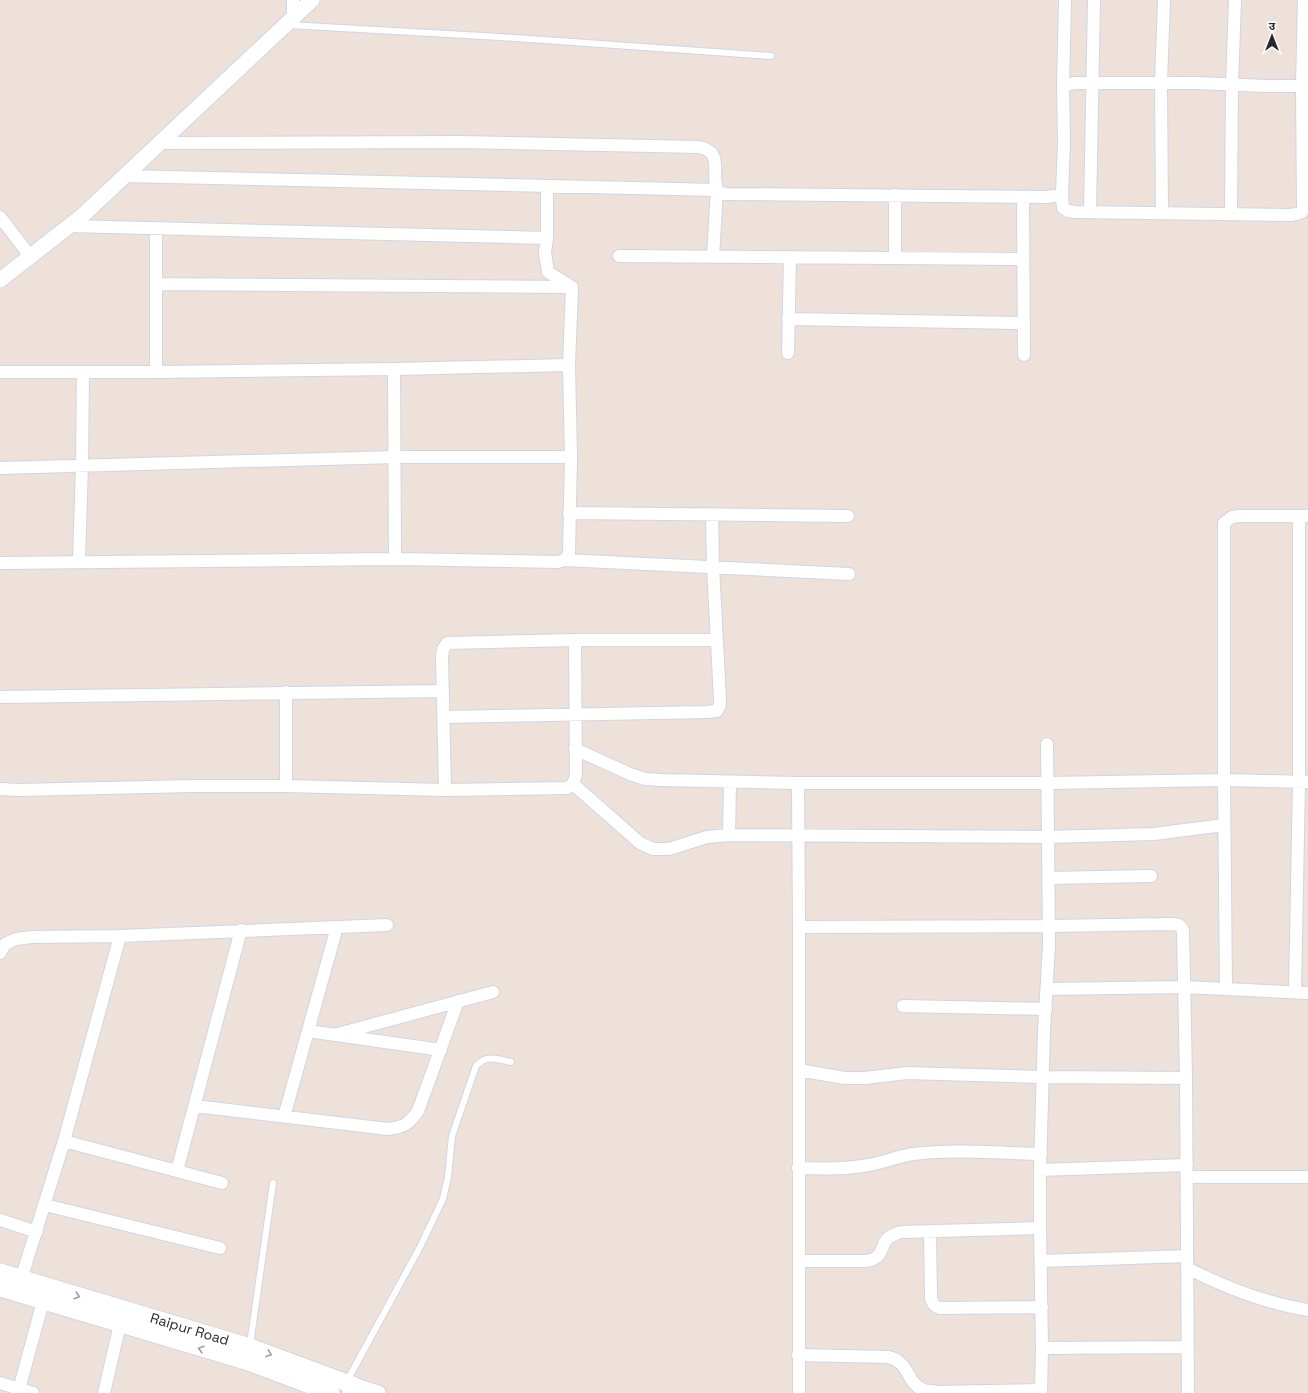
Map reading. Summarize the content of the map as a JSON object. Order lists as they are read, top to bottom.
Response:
{
  "streets": {
    "main road": ["Raipur Road"]
  },
  "north": "top"
}
